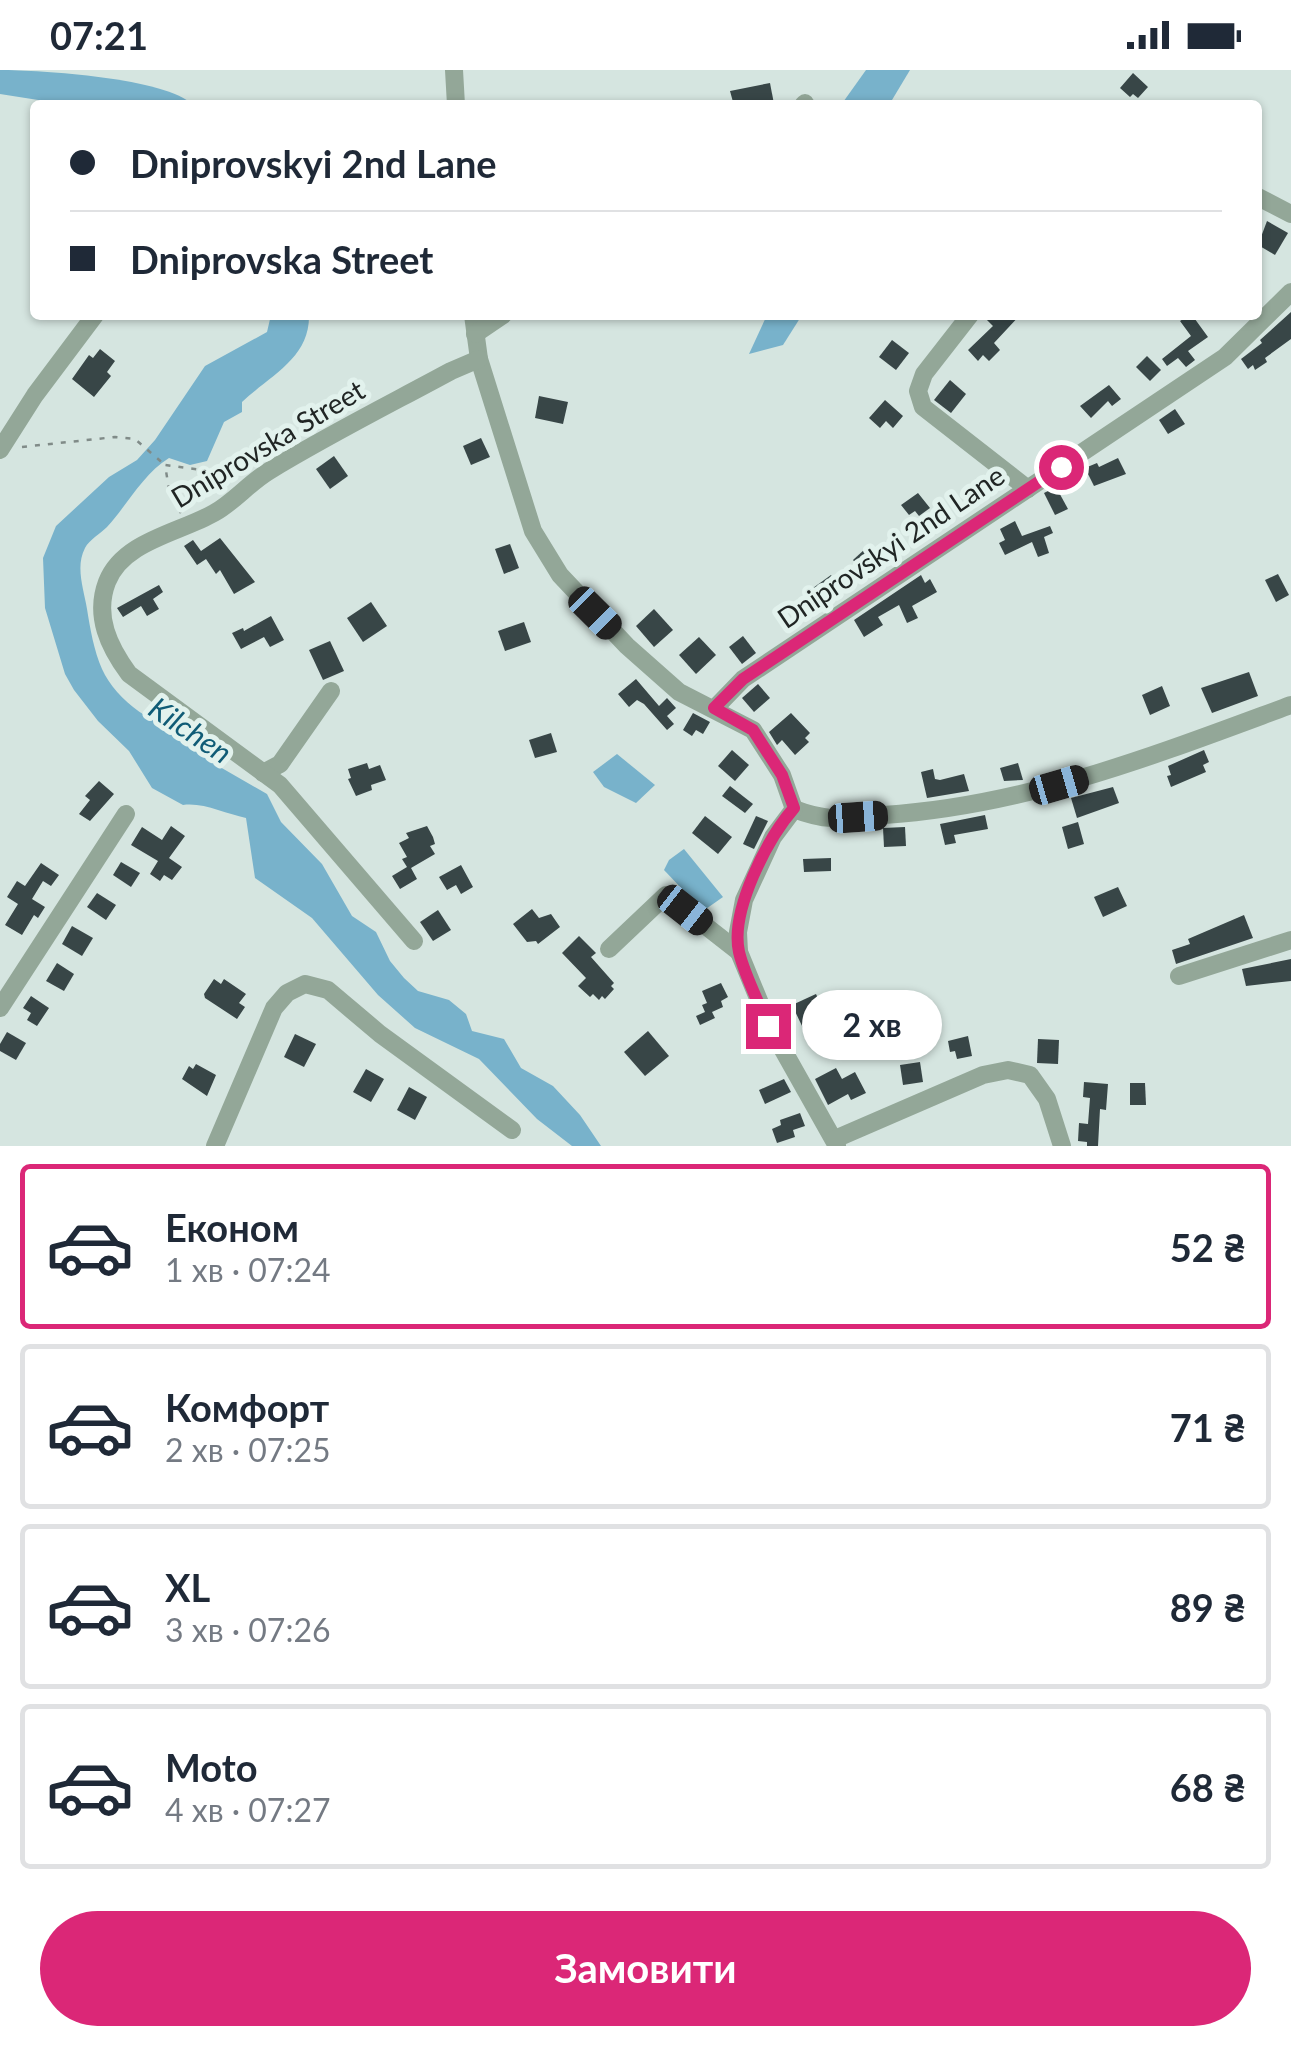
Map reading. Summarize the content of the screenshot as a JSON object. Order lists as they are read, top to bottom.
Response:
{
  "streets": {
    "street": ["Dniprovska Street", "Dniprovskyi 2nd Lane"]
  },
  "water": ["Kilchen"],
  "page": {
    "status": "07:21",
    "banner": ["Dniprovskyi 2nd Lane", "Dniprovska Street"],
    "bubble": "2 хв",
    "list": [
      {
        "name": "Економ",
        "note": "1 хв · 07:24",
        "value": "52 ₴"
      },
      {
        "name": "Комфорт",
        "note": "2 хв · 07:25",
        "value": "71 ₴"
      },
      {
        "name": "XL",
        "note": "3 хв · 07:26",
        "value": "89 ₴"
      },
      {
        "name": "Moto",
        "note": "4 хв · 07:27",
        "value": "68 ₴"
      }
    ],
    "buttons": "Замовити"
  }
}
